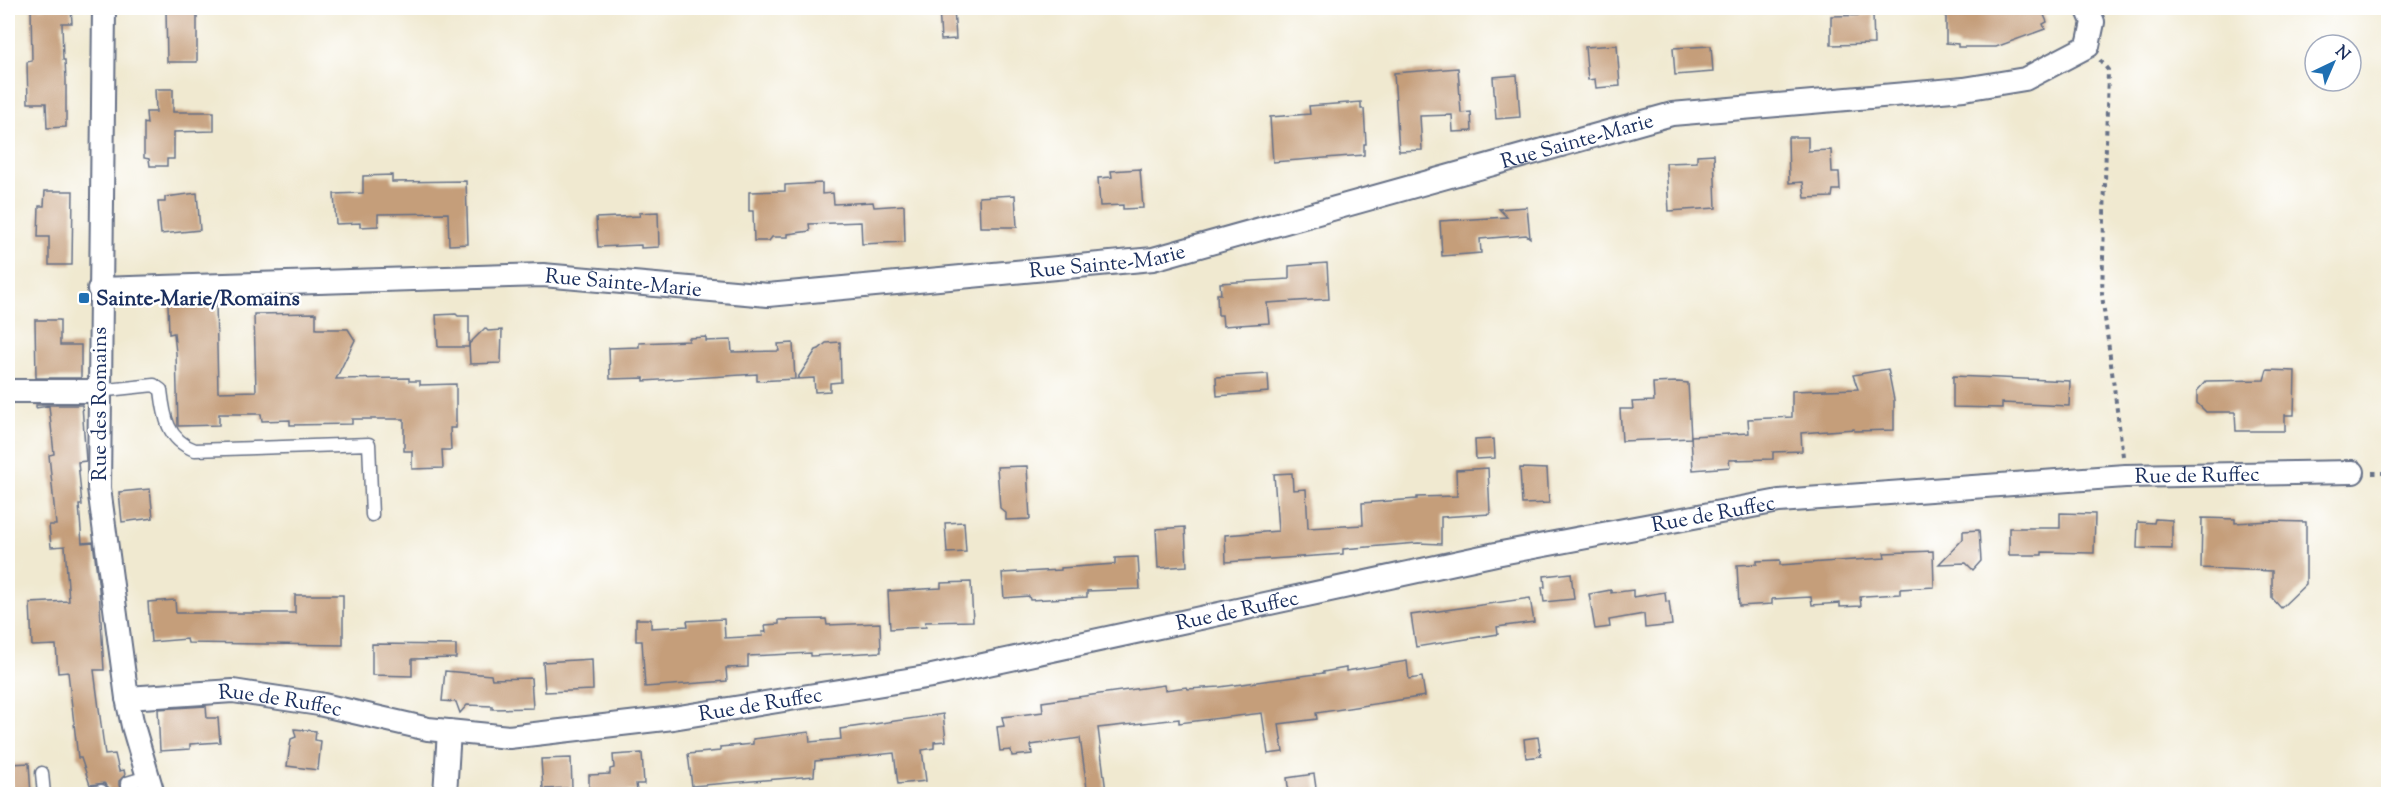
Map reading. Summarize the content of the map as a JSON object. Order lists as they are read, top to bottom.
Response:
{
  "streets": {
    "street": ["Rue Sainte-Marie", "Rue des Romains", "Rue de Ruffec"]
  },
  "crossings": [
    ["Rue Sainte-Marie", "Rue des Romains"],
    ["Rue des Romains", "Rue de Ruffec"]
  ],
  "places": {
    "transit": ["Sainte-Marie/Romains"]
  },
  "north": "top right"
}
